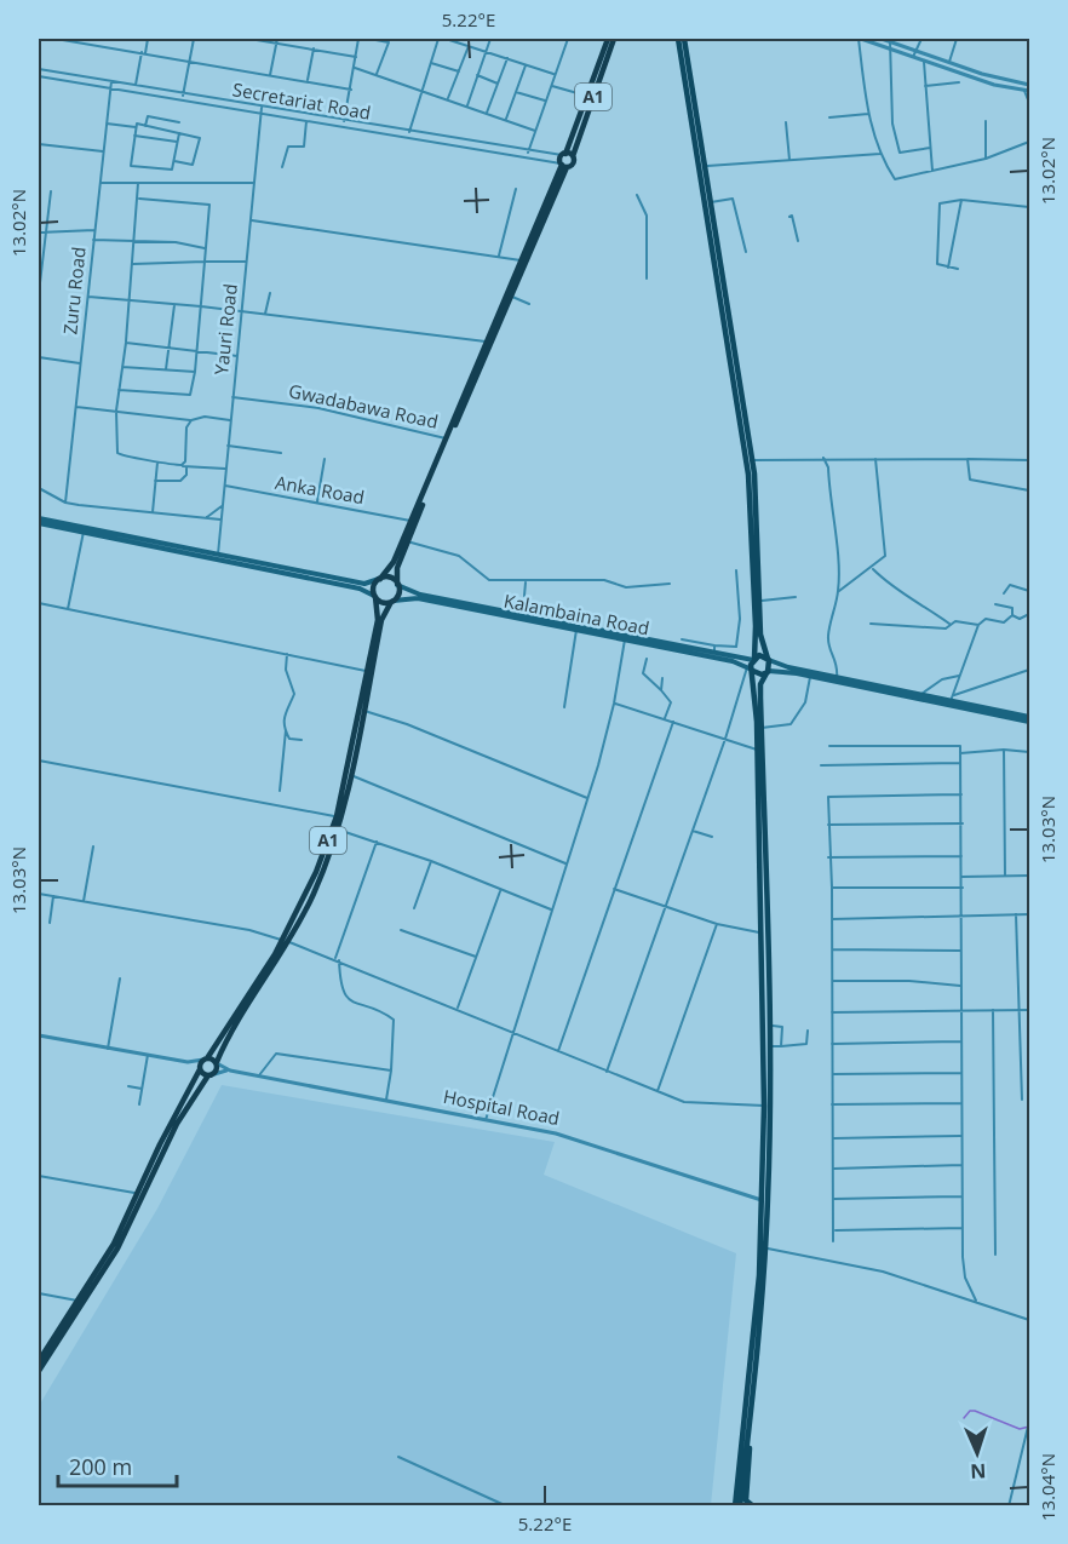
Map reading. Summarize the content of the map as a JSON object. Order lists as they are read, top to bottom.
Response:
{
  "streets": {
    "highway": ["A1"],
    "main road": ["Kalambaina Road"],
    "street": [
      "Secretariat Road",
      "Zuru Road",
      "Yauri Road",
      "Gwadabawa Road",
      "Anka Road",
      "Hospital Road"
    ]
  },
  "crossings": [
    ["A1", "Secretariat Road"],
    ["A1", "Kalambaina Road"],
    ["Secretariat Road", "Zuru Road"],
    ["Secretariat Road", "Yauri Road"],
    ["Yauri Road", "Gwadabawa Road"],
    ["Yauri Road", "Anka Road"]
  ],
  "scale_bar": "200 m",
  "north": "bottom",
  "coordinates": [
    "5.22°E",
    "13.02°N",
    "13.03°N",
    "13.04°N"
  ]
}
